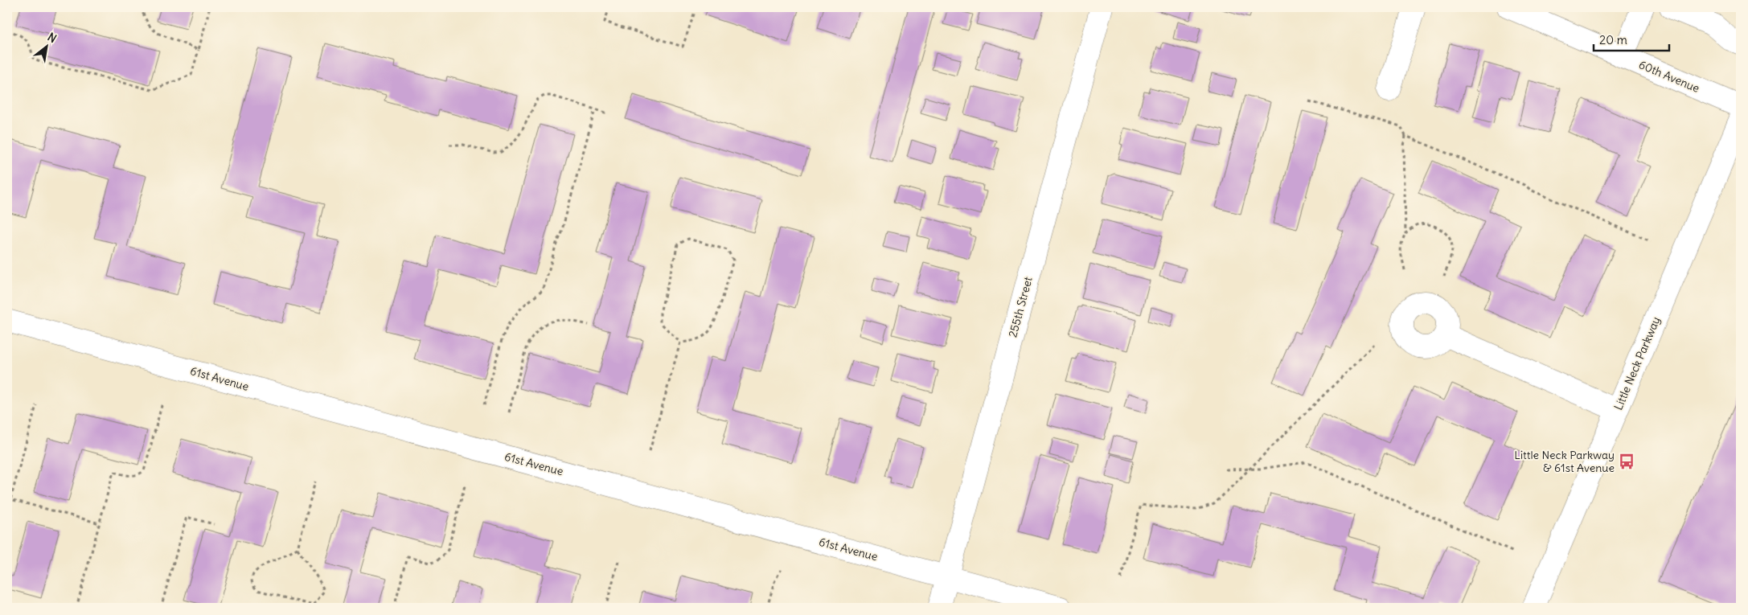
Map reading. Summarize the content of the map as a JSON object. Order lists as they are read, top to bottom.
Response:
{
  "streets": {
    "street": [
      "60th Avenue",
      "255th Street",
      "Little Neck Parkway",
      "61st Avenue"
    ]
  },
  "crossings": [
    ["255th Street", "61st Avenue"]
  ],
  "places": {
    "bus stop": ["Little Neck Parkway & 61st Avenue"]
  },
  "scale_bar": "20 m",
  "north": "top right"
}
